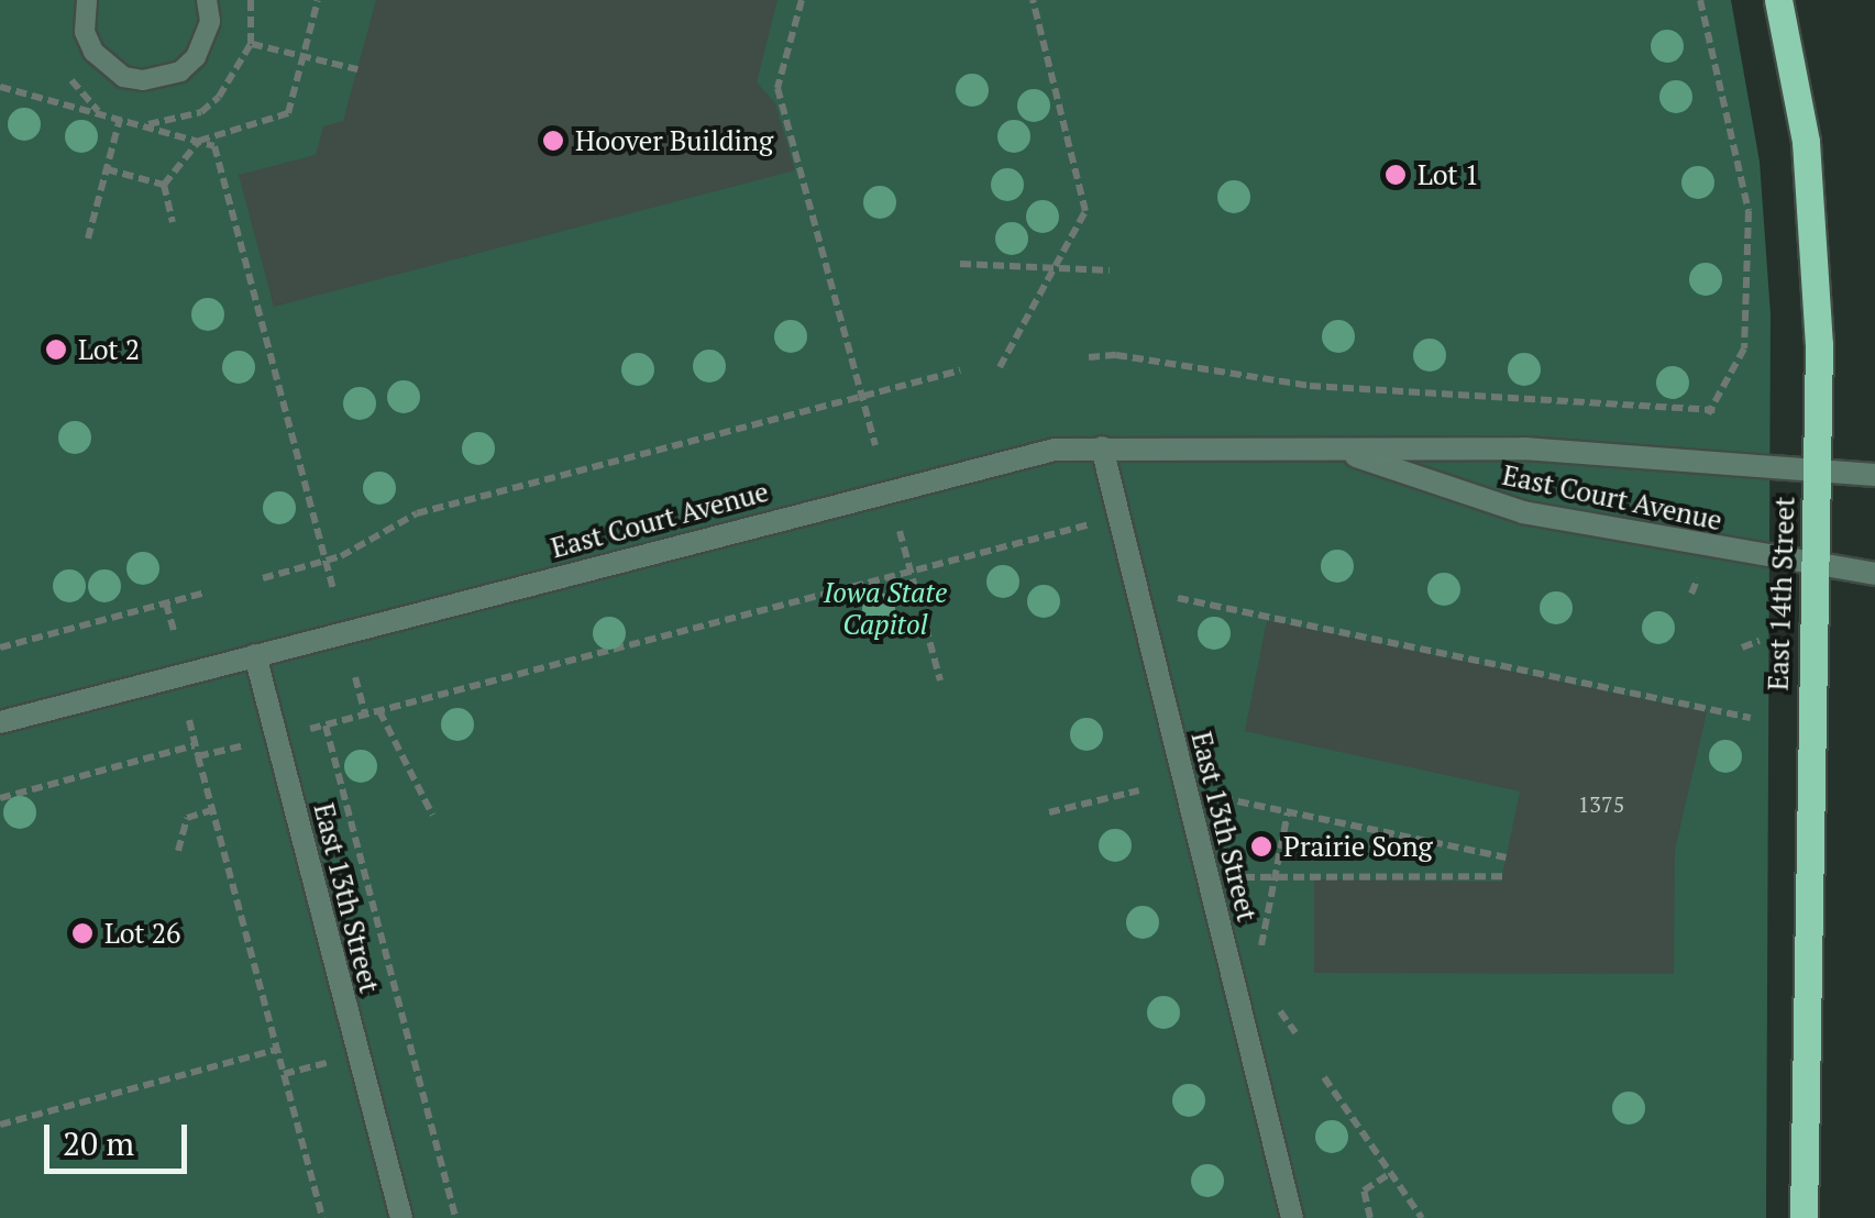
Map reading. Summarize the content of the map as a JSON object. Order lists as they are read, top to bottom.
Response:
{
  "streets": {
    "main road": ["East 14th Street"],
    "street": ["East Court Avenue", "East 13th Street"]
  },
  "crossings": [
    ["East Court Avenue", "East 14th Street"],
    ["East Court Avenue", "East 13th Street"]
  ],
  "parks": ["Iowa State Capitol"],
  "places": [
    "Hoover Building",
    "Lot 1",
    "Lot 2",
    "Prairie Song",
    "Lot 26"
  ],
  "house_numbers": ["1375"],
  "scale_bar": "20 m"
}
